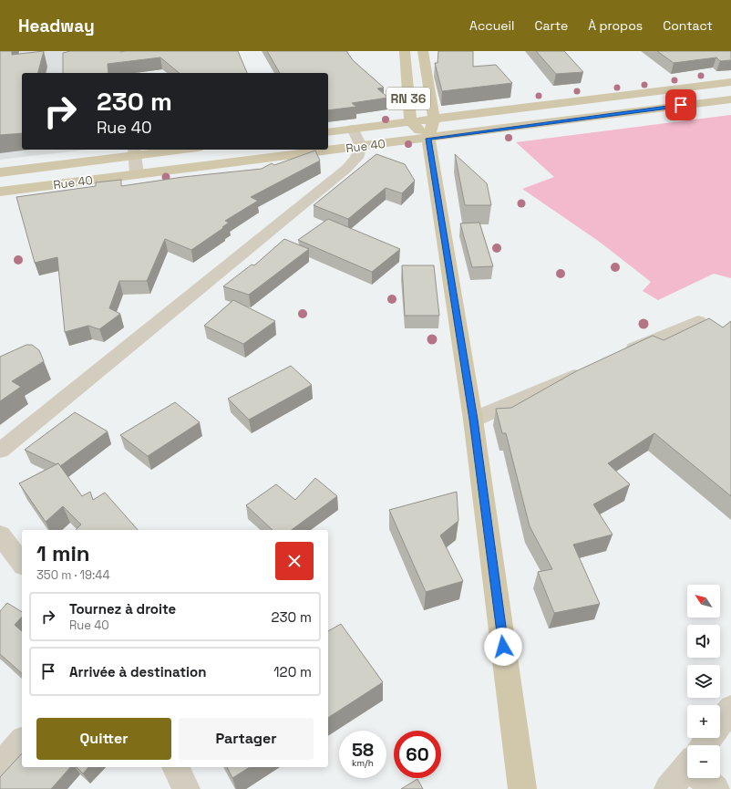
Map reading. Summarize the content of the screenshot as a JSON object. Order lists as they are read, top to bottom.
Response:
{
  "streets": {
    "main road": ["RN 36", "Rue 40"]
  },
  "crossings": [
    ["RN 36", "Rue 40"]
  ],
  "north": "top left",
  "page": {
    "header": "Headway",
    "nav": [
      "Accueil",
      "Carte",
      "À propos",
      "Contact"
    ],
    "turn": ["230 m", "Rue 40"],
    "heading": ["1 min", "350 m · 19:44"],
    "map_buttons": ["+", "−"],
    "list": [
      {
        "name": "Tournez à droite",
        "note": "Rue 40",
        "value": "230 m"
      },
      {
        "name": "Arrivée à destination",
        "value": "120 m"
      }
    ],
    "buttons": ["Quitter", "Partager"],
    "speed": "58 km/h",
    "limit": "60"
  }
}
